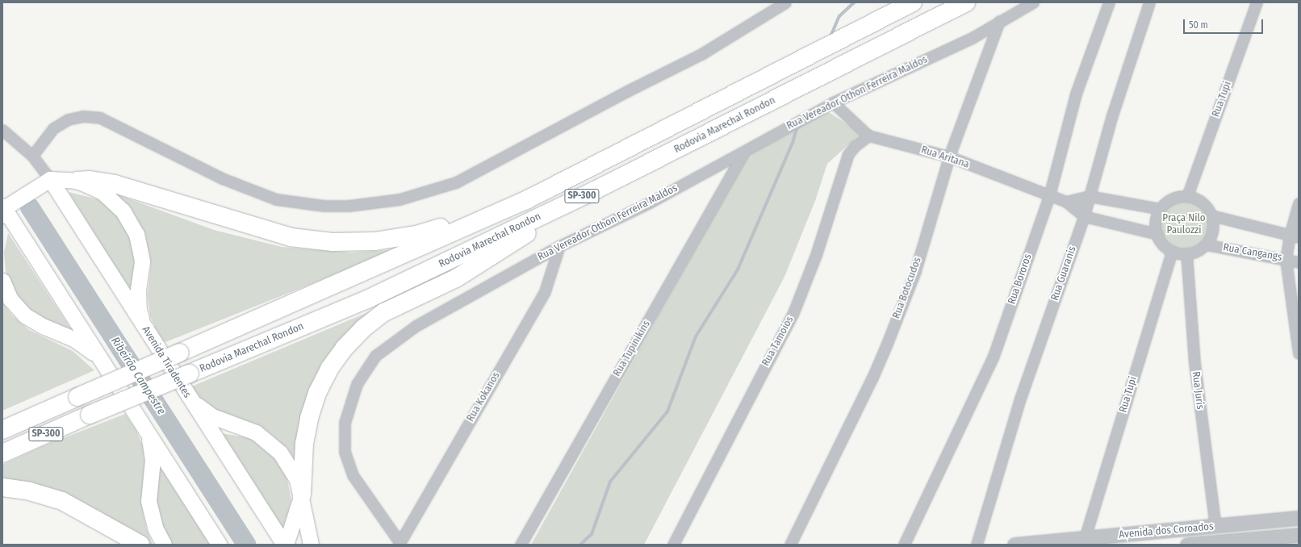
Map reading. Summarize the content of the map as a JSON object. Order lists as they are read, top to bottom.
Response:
{
  "streets": {
    "highway": ["Rodovia Marechal Rondon", "SP-300"],
    "main road": ["Avenida Tiradentes"],
    "street": [
      "Rua Vereador Othon Ferreira Maldos",
      "Rua Tupi",
      "Rua Aritana",
      "Rua Cangangs",
      "Rua Guaranis",
      "Rua Bororos",
      "Rua Botocudos",
      "Rua Tamoios",
      "Rua Tupinikins",
      "Rua Juris",
      "Rua Kokanos",
      "Avenida dos Coroados"
    ]
  },
  "crossings": [
    ["Rua Vereador Othon Ferreira Maldos", "Rua Aritana"],
    ["Rua Vereador Othon Ferreira Maldos", "Rua Botocudos"],
    ["Rua Vereador Othon Ferreira Maldos", "Rua Tupinikins"],
    ["Rua Vereador Othon Ferreira Maldos", "Rua Kokanos"],
    ["Rua Tupi", "Rua Aritana"],
    ["Rua Tupi", "Rua Cangangs"],
    ["Rua Tupi", "Rua Juris"],
    ["Rua Tupi", "Avenida dos Coroados"],
    ["Rua Aritana", "Rua Cangangs"],
    ["Rua Aritana", "Rua Guaranis"],
    ["Rua Aritana", "Rua Bororos"],
    ["Rua Aritana", "Rua Botocudos"],
    ["Rua Aritana", "Rua Tamoios"],
    ["Rua Aritana", "Rua Juris"],
    ["Rua Cangangs", "Rua Juris"],
    ["Rua Juris", "Avenida dos Coroados"]
  ],
  "water": ["Ribeirão Campestre"],
  "parks": ["Praça Nilo Paulozzi"],
  "scale_bar": "50 m"
}
